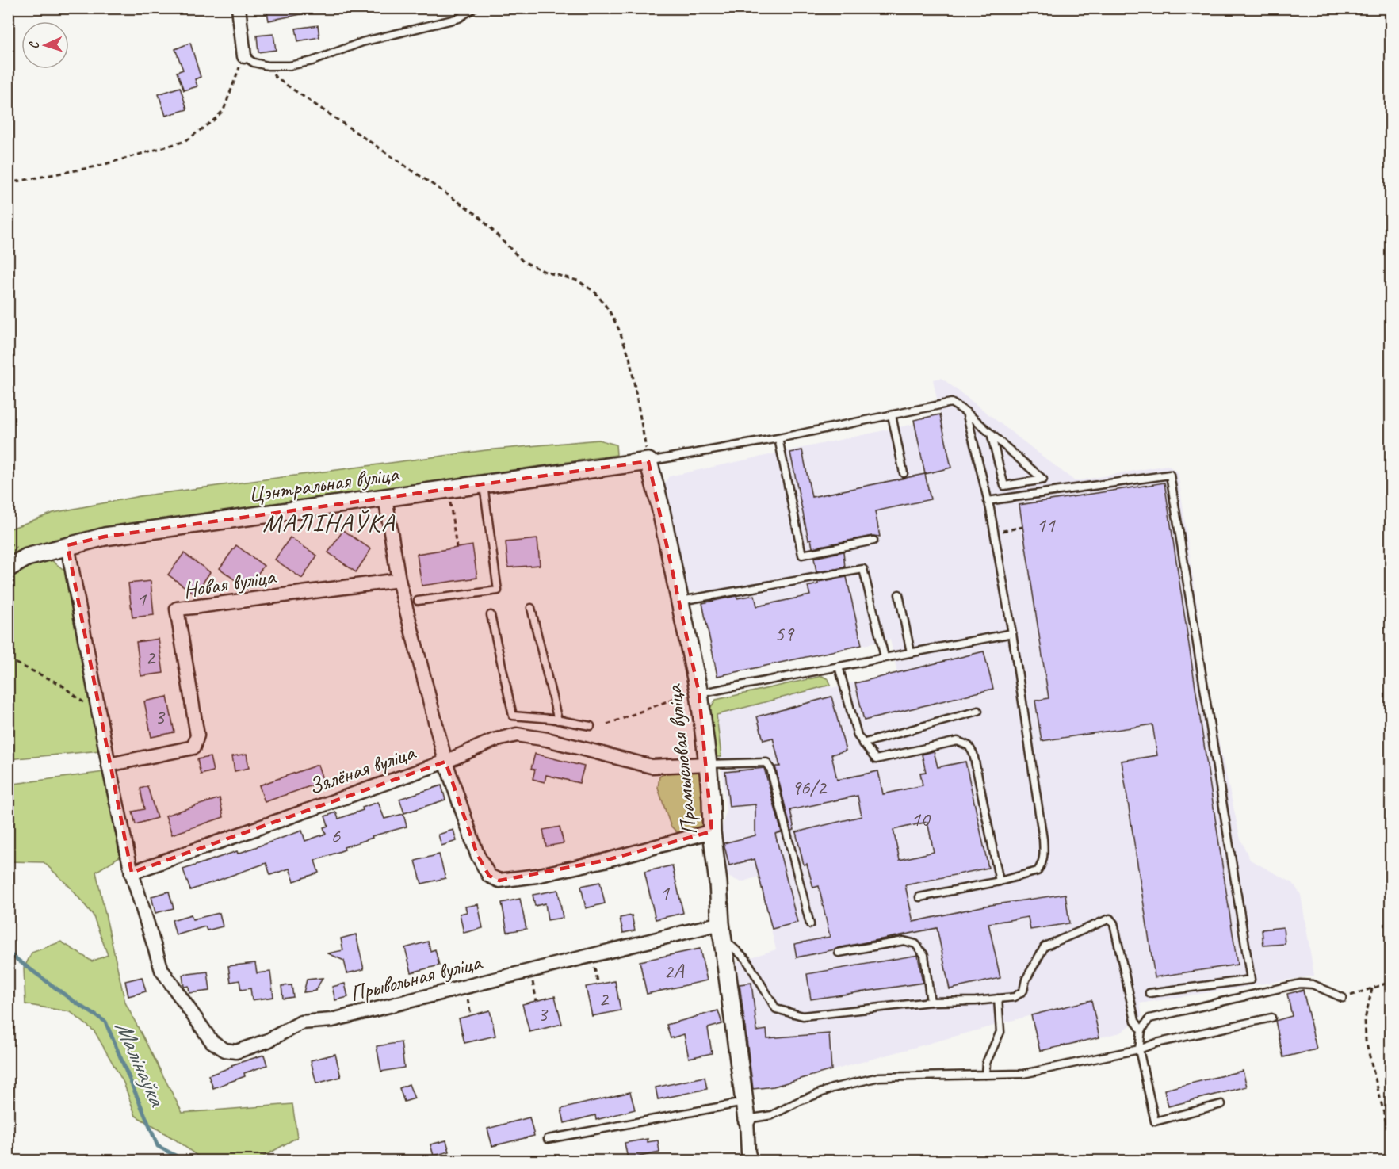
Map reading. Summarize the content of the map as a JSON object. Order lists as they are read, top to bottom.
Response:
{
  "streets": {
    "street": [
      "Цэнтральная вуліца",
      "Новая вуліца",
      "Прамысловая вуліца",
      "Зялёная вуліца",
      "Прывольная вуліца"
    ]
  },
  "crossings": [
    ["Цэнтральная вуліца", "Прамысловая вуліца"],
    ["Прамысловая вуліца", "Зялёная вуліца"],
    ["Прамысловая вуліца", "Прывольная вуліца"],
    ["Зялёная вуліца", "Прывольная вуліца"]
  ],
  "districts": ["МАЛІНАЎКА"],
  "water": ["Малінаўка"],
  "house_numbers": [
    "11",
    "1",
    "59",
    "2",
    "3",
    "96/2",
    "10",
    "6",
    "1",
    "2А",
    "2",
    "3"
  ],
  "north": "left"
}
